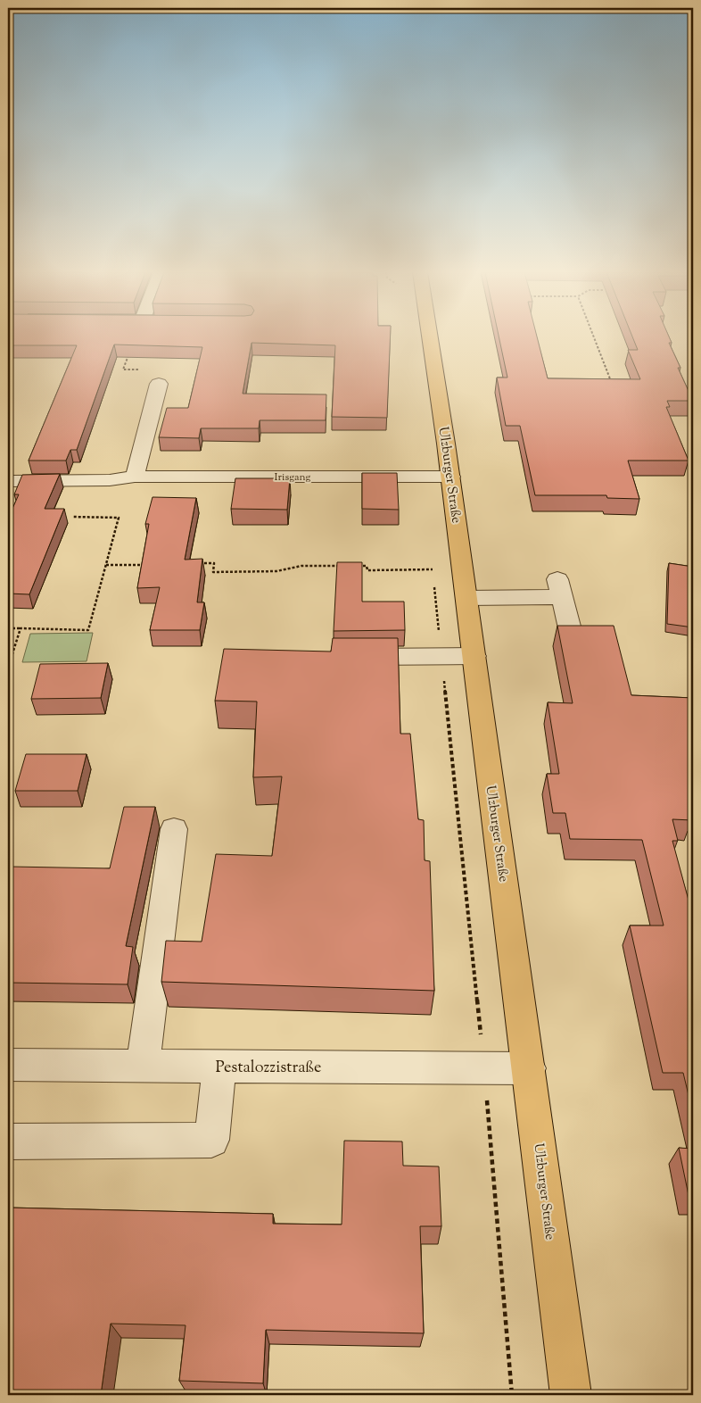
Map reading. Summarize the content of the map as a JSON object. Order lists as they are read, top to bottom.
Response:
{
  "streets": {
    "main road": ["Ulzburger Straße"],
    "street": ["Irisgang", "Pestalozzistraße"]
  },
  "crossings": [
    ["Ulzburger Straße", "Irisgang"],
    ["Ulzburger Straße", "Pestalozzistraße"]
  ]
}
